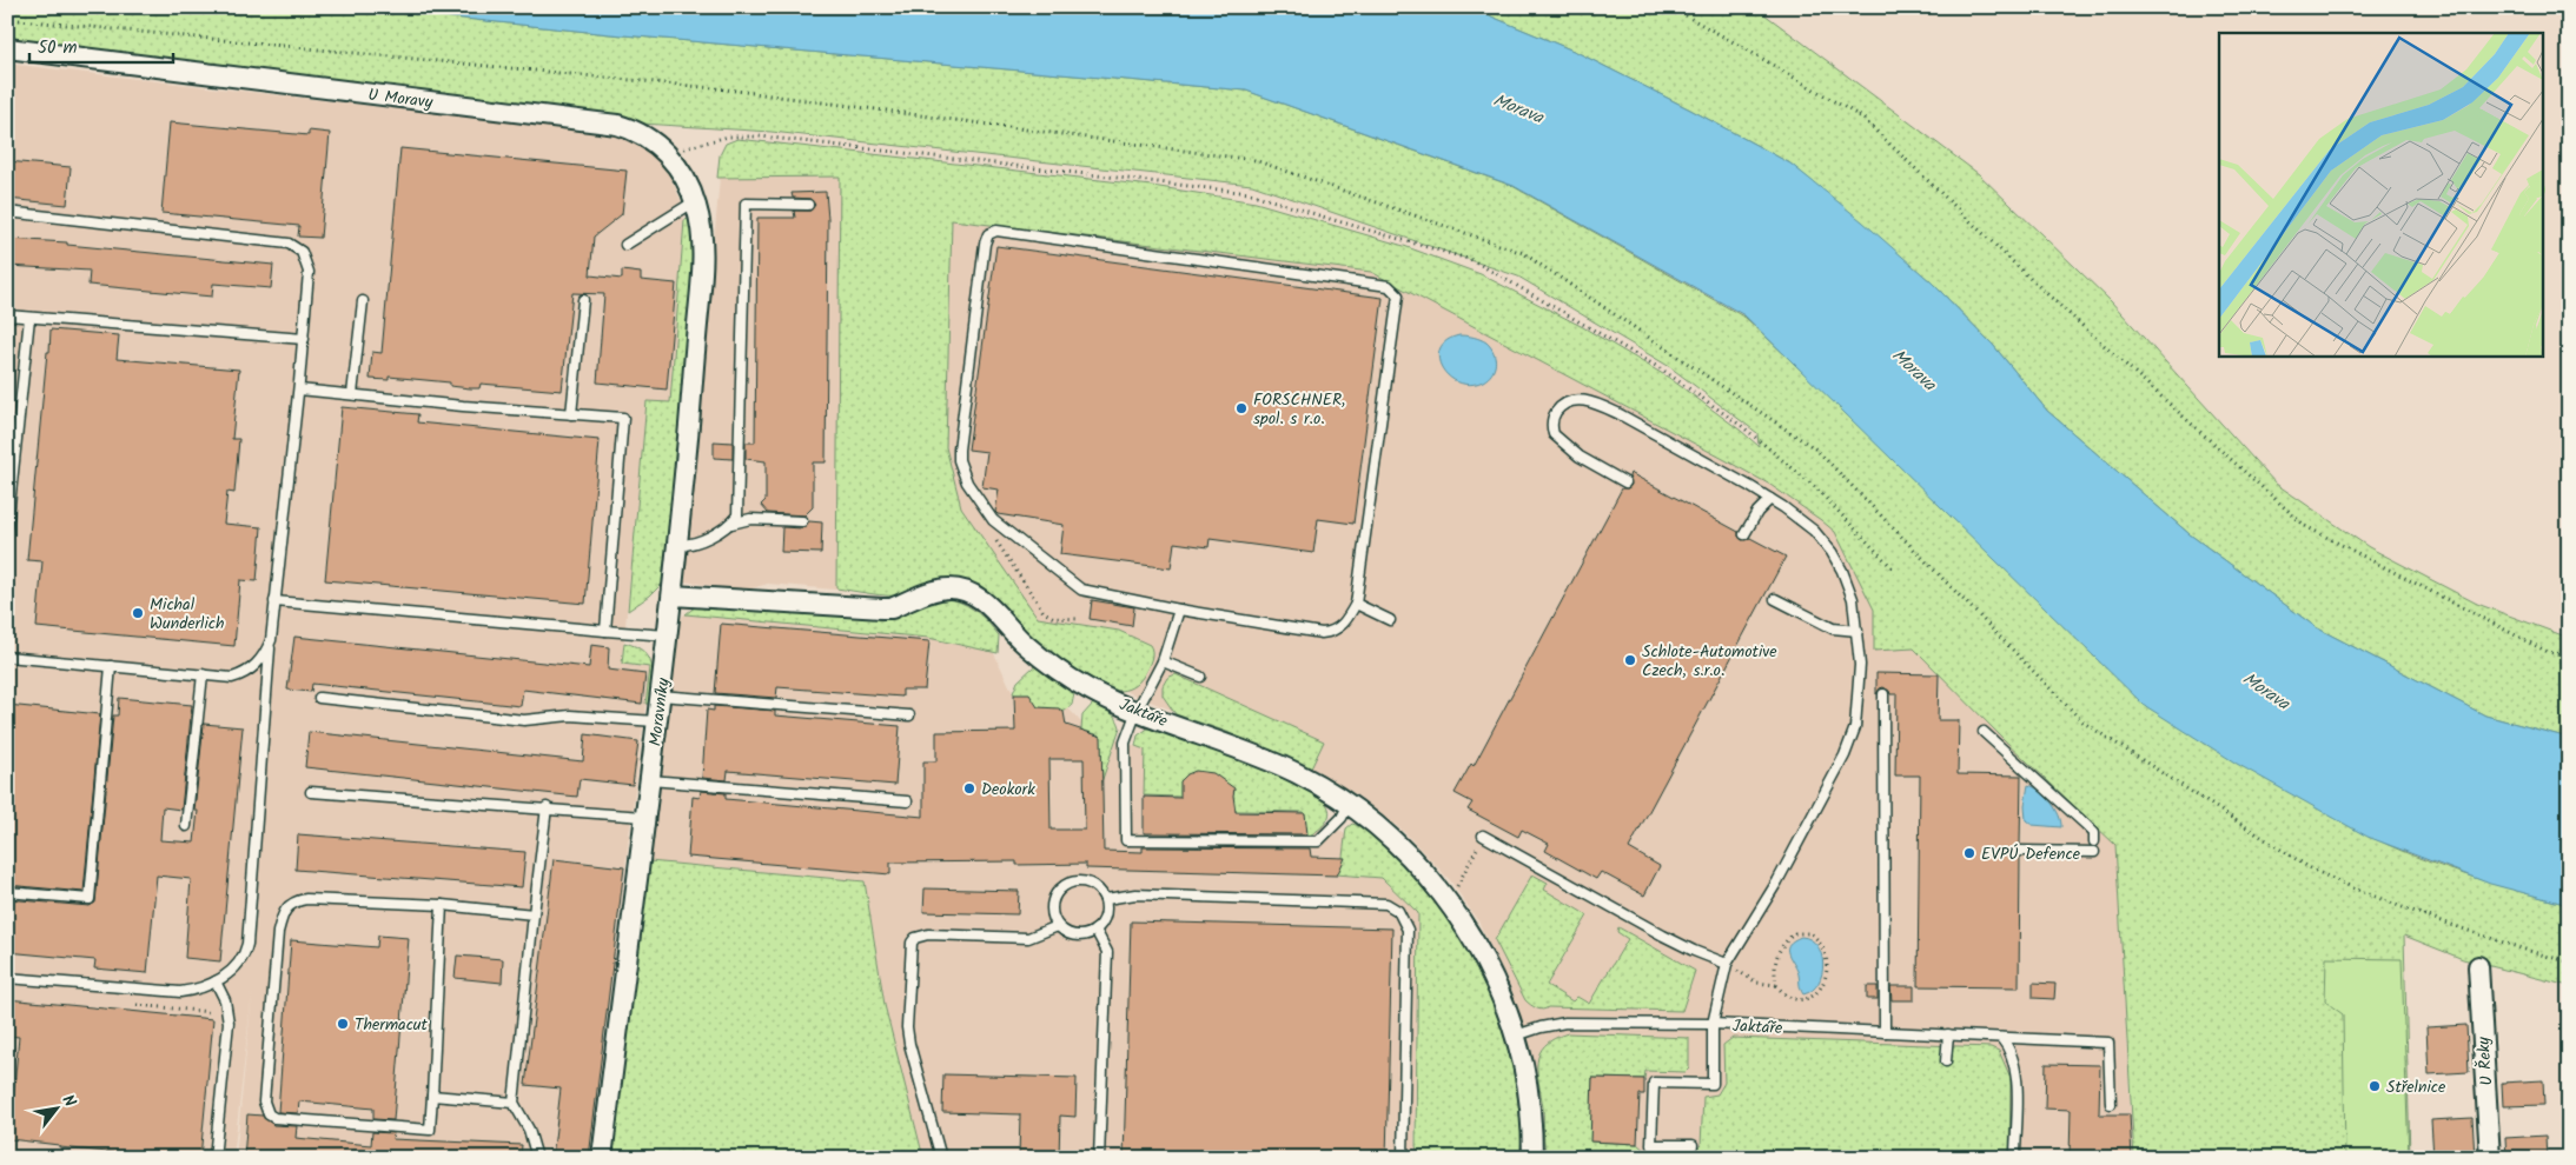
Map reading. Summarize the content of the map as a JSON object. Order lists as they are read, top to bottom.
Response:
{
  "streets": {
    "street": [
      "U Moravy",
      "Moravníky",
      "Jaktáře",
      "U Řeky"
    ]
  },
  "crossings": [
    ["U Moravy", "Moravníky"],
    ["Moravníky", "Jaktáře"]
  ],
  "water": ["Morava"],
  "places": [
    "FORSCHNER, spol. s r.o.",
    "Michal Wunderlich",
    "Schlote-Automotive Czech, s.r.o.",
    "Deokork",
    "EVPÚ Defence",
    "Thermacut",
    "Střelnice"
  ],
  "scale_bar": "50 m",
  "north": "top right"
}
